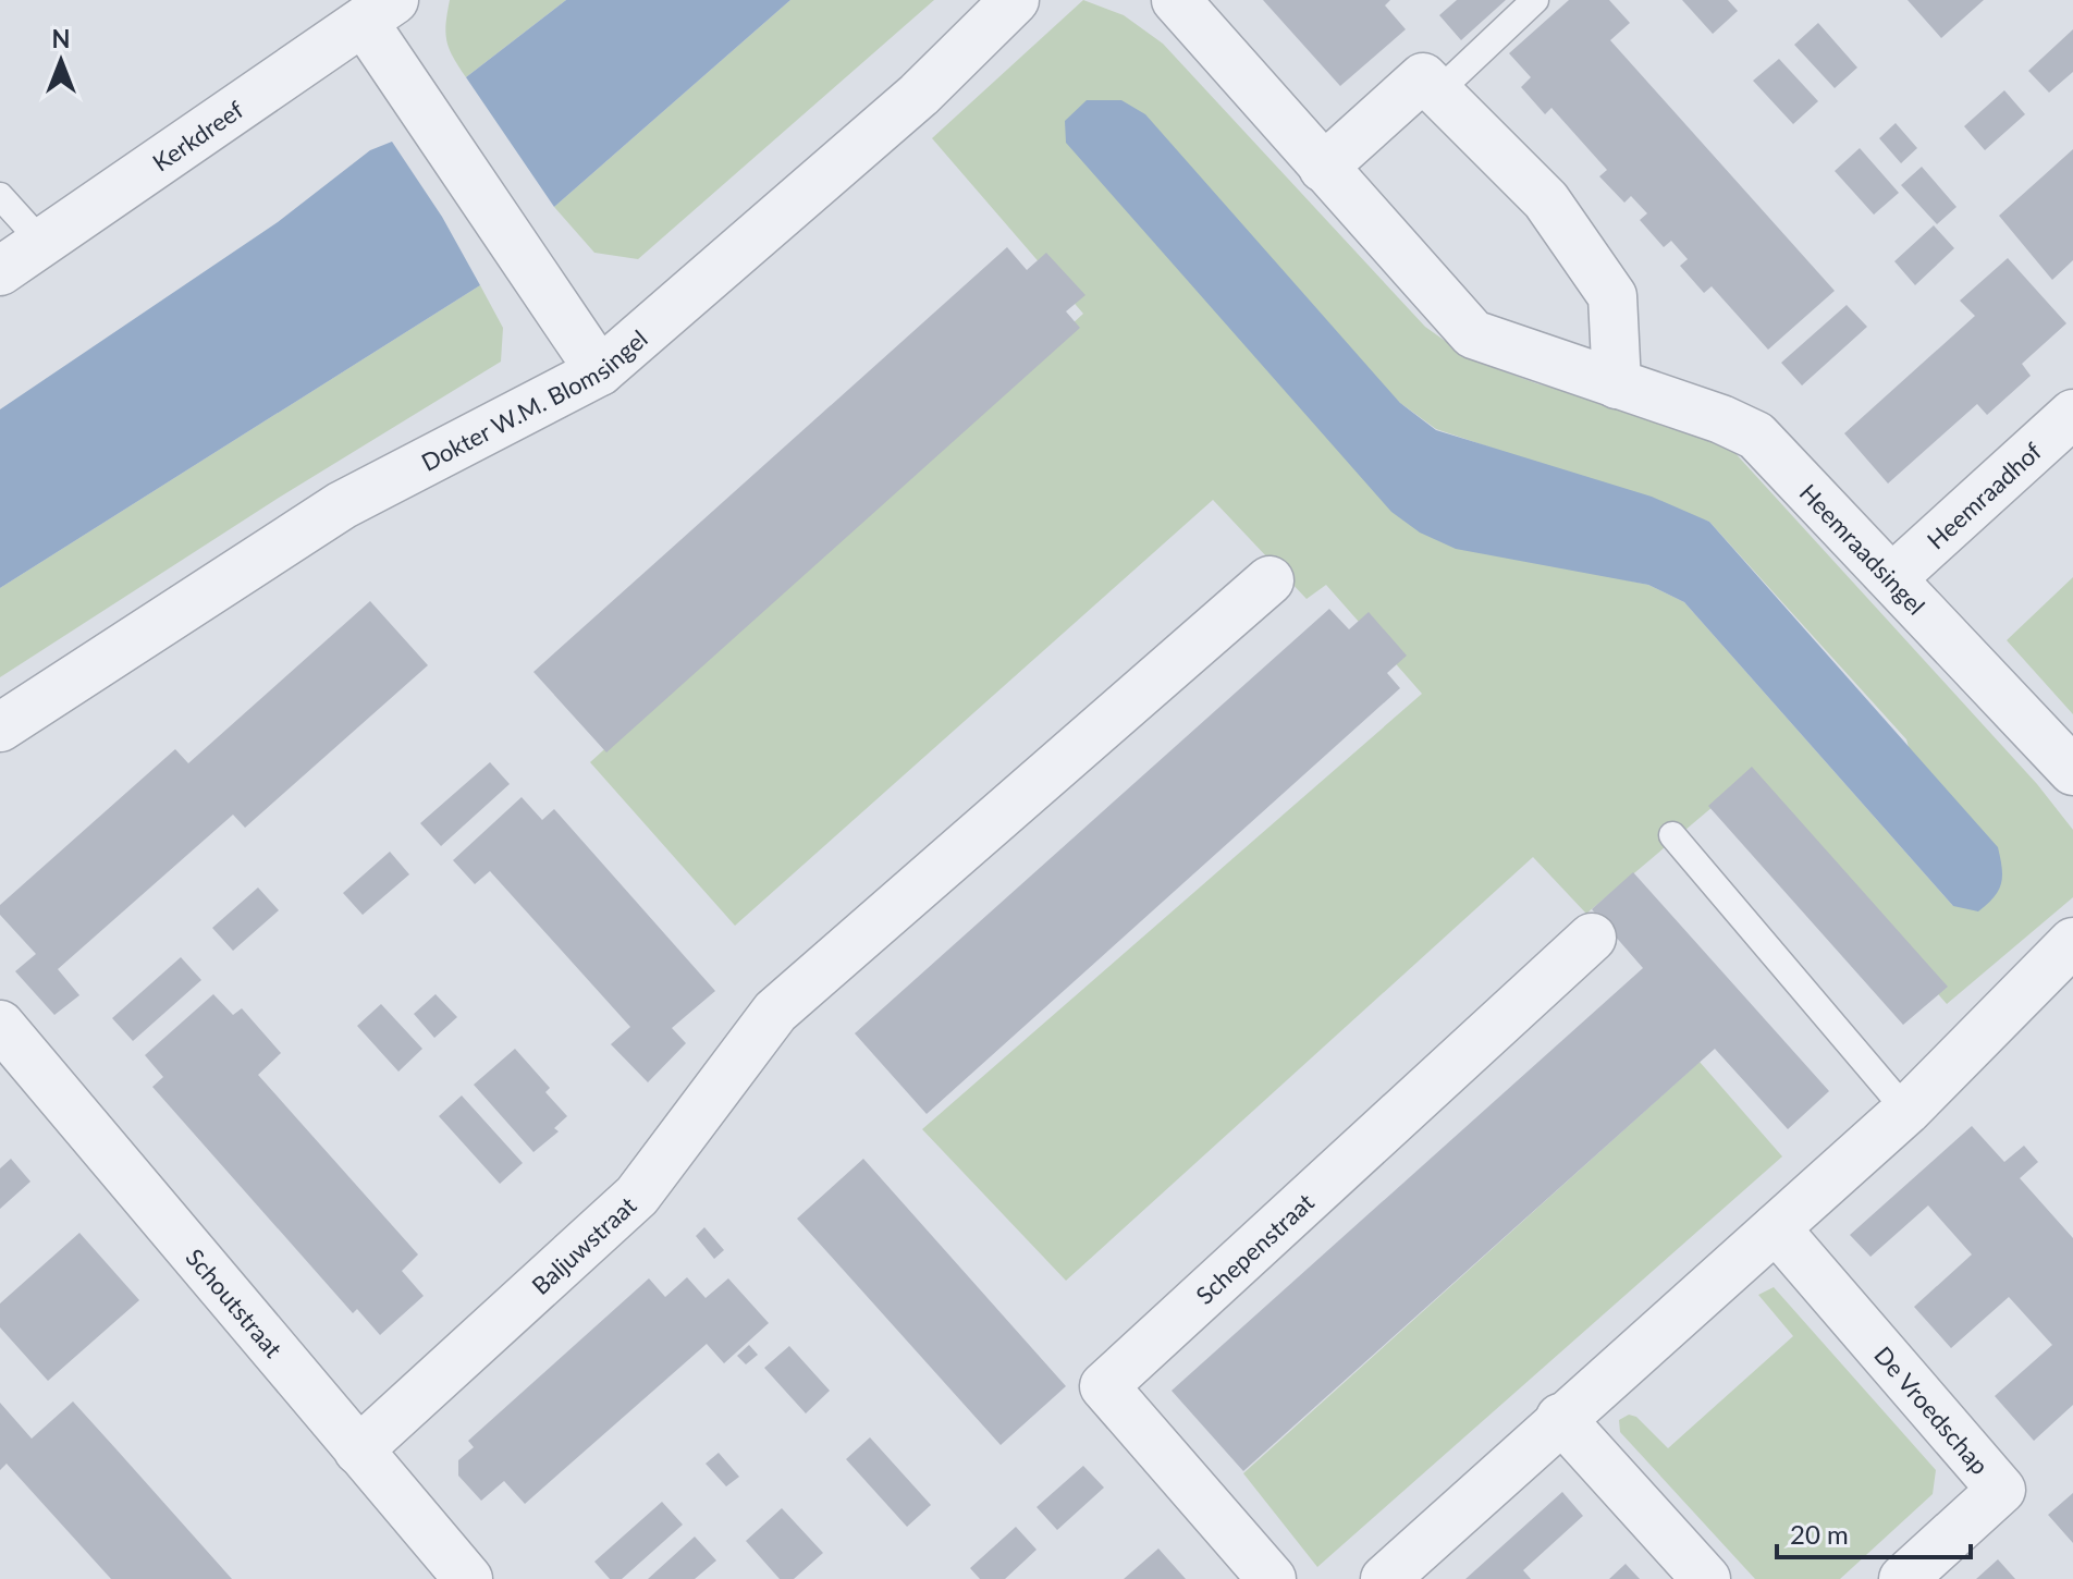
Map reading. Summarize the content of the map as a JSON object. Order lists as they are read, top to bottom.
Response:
{
  "streets": {
    "street": [
      "Kerkdreef",
      "Dokter W.M. Blomsingel",
      "Heemraadhof",
      "Heemraadsingel",
      "Baljuwstraat",
      "Schepenstraat",
      "Schoutstraat",
      "De Vroedschap"
    ]
  },
  "crossings": [
    ["Heemraadhof", "Heemraadsingel"],
    ["Baljuwstraat", "Schoutstraat"]
  ],
  "scale_bar": "20 m",
  "north": "top"
}
